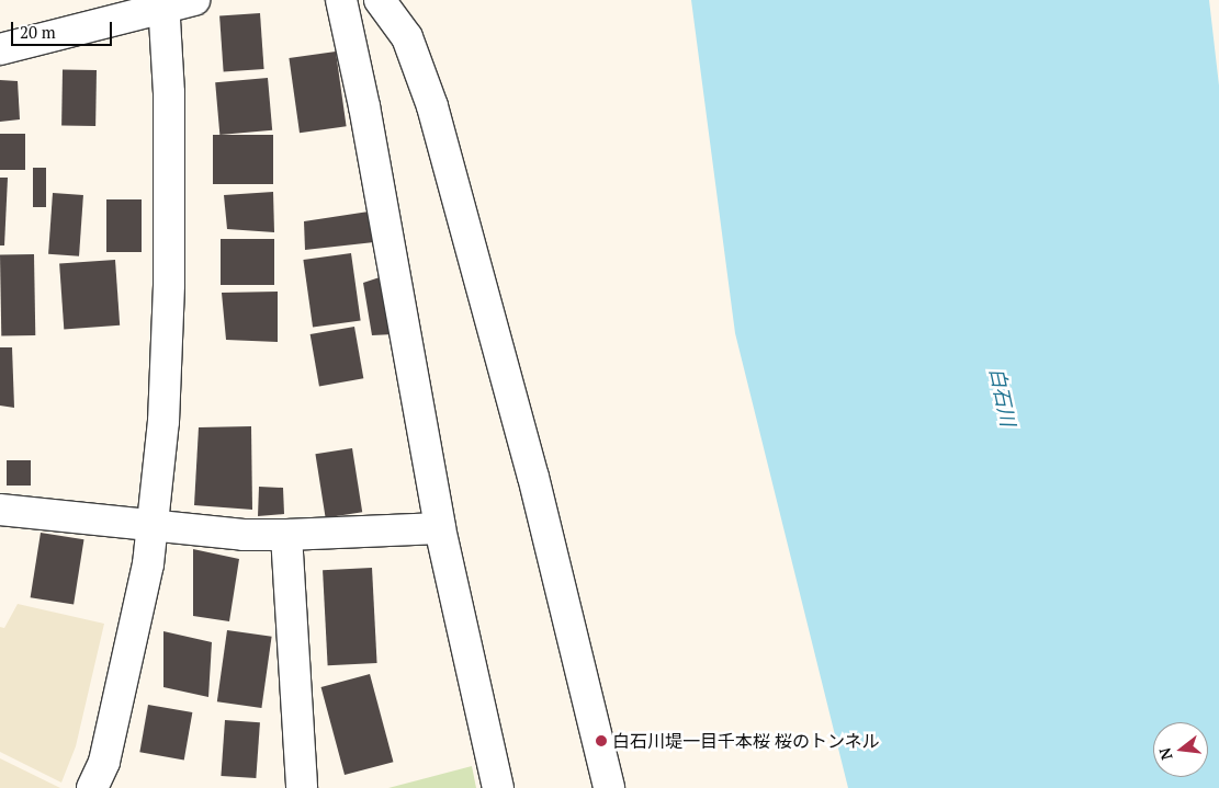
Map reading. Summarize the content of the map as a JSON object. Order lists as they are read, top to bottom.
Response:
{
  "water": ["白石川"],
  "places": ["白石川堤一目千本桜 桜のトンネル"],
  "scale_bar": "20 m",
  "north": "left"
}
